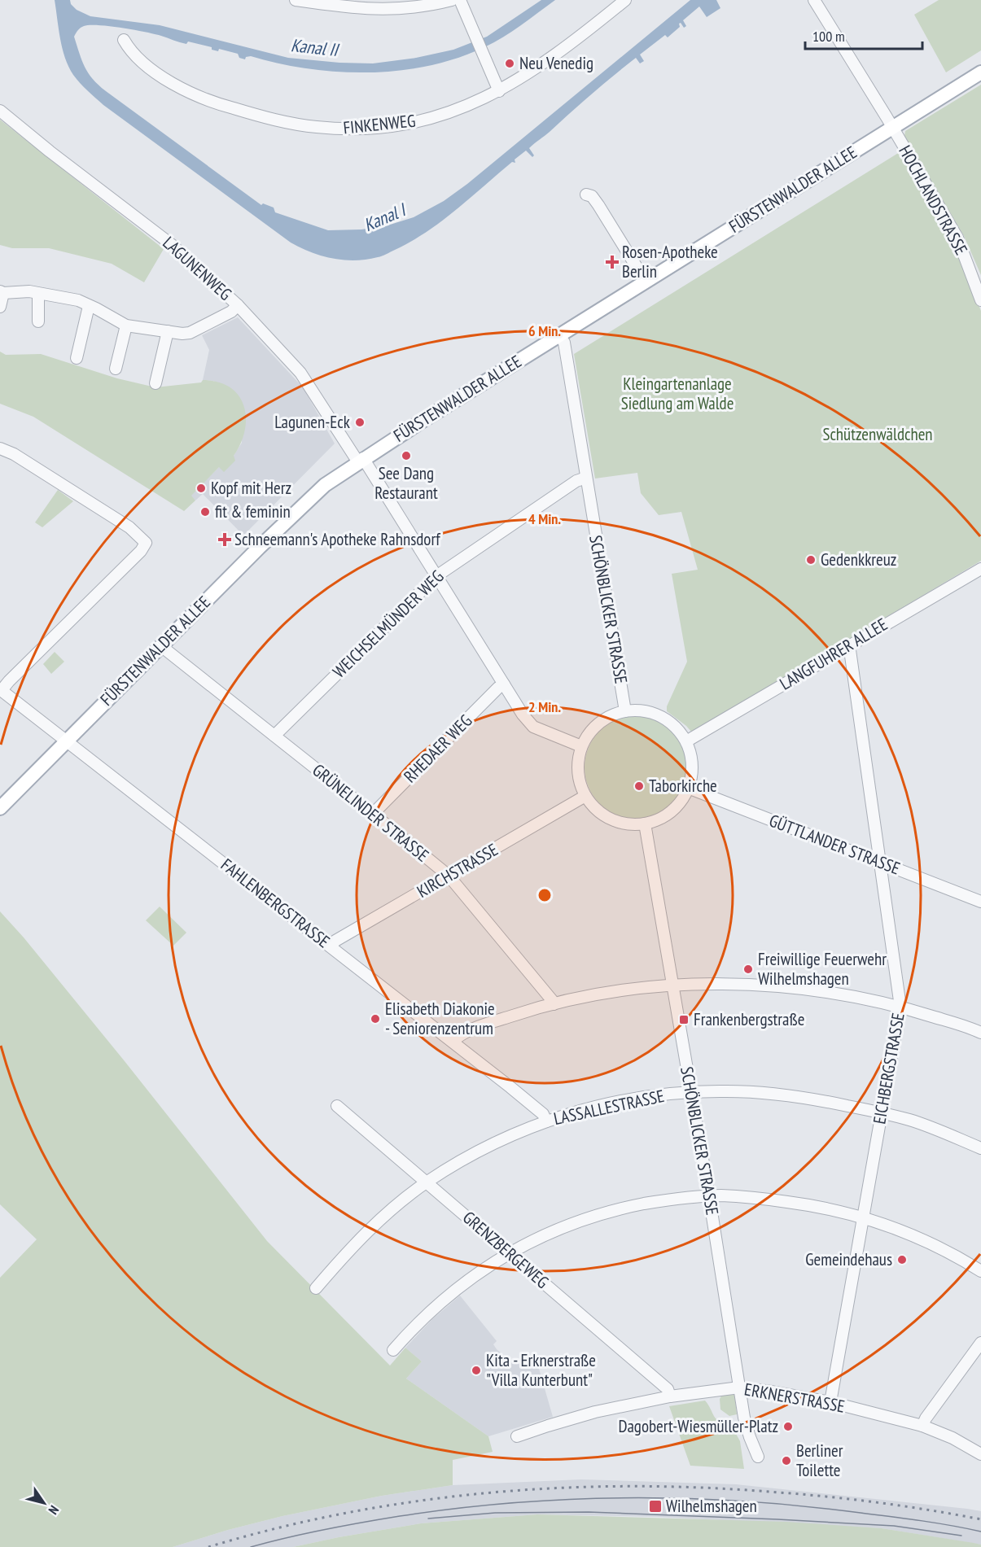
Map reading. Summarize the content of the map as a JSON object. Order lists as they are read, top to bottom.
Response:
{
  "streets": {
    "main road": ["FÜRSTENWALDER ALLEE"],
    "street": [
      "FINKENWEG",
      "HOCHLANDSTRASSE",
      "LAGUNENWEG",
      "SCHÖNBLICKER STRASSE",
      "WEICHSELMÜNDER WEG",
      "LANGFUHRER ALLEE",
      "RHEDAER WEG",
      "GRÜNELINDER STRASSE",
      "GÜTTLANDER STRASSE",
      "KIRCHSTRASSE",
      "FAHLENBERGSTRASSE",
      "EICHBERGSTRASSE",
      "LASSALLESTRASSE",
      "GRENZBERGEWEG",
      "ERKNERSTRASSE"
    ]
  },
  "crossings": [
    ["FÜRSTENWALDER ALLEE", "HOCHLANDSTRASSE"],
    ["FÜRSTENWALDER ALLEE", "LAGUNENWEG"],
    ["FÜRSTENWALDER ALLEE", "SCHÖNBLICKER STRASSE"],
    ["FÜRSTENWALDER ALLEE", "GRÜNELINDER STRASSE"],
    ["FÜRSTENWALDER ALLEE", "FAHLENBERGSTRASSE"],
    ["LAGUNENWEG", "SCHÖNBLICKER STRASSE"],
    ["LAGUNENWEG", "WEICHSELMÜNDER WEG"],
    ["LAGUNENWEG", "LANGFUHRER ALLEE"],
    ["LAGUNENWEG", "RHEDAER WEG"],
    ["LAGUNENWEG", "GÜTTLANDER STRASSE"],
    ["LAGUNENWEG", "KIRCHSTRASSE"],
    ["SCHÖNBLICKER STRASSE", "WEICHSELMÜNDER WEG"],
    ["SCHÖNBLICKER STRASSE", "LANGFUHRER ALLEE"],
    ["SCHÖNBLICKER STRASSE", "GÜTTLANDER STRASSE"],
    ["SCHÖNBLICKER STRASSE", "KIRCHSTRASSE"],
    ["SCHÖNBLICKER STRASSE", "LASSALLESTRASSE"],
    ["SCHÖNBLICKER STRASSE", "ERKNERSTRASSE"],
    ["WEICHSELMÜNDER WEG", "GRÜNELINDER STRASSE"],
    ["LANGFUHRER ALLEE", "GÜTTLANDER STRASSE"],
    ["LANGFUHRER ALLEE", "KIRCHSTRASSE"],
    ["LANGFUHRER ALLEE", "EICHBERGSTRASSE"],
    ["RHEDAER WEG", "GRÜNELINDER STRASSE"],
    ["GRÜNELINDER STRASSE", "KIRCHSTRASSE"],
    ["GÜTTLANDER STRASSE", "KIRCHSTRASSE"],
    ["GÜTTLANDER STRASSE", "EICHBERGSTRASSE"],
    ["KIRCHSTRASSE", "FAHLENBERGSTRASSE"],
    ["FAHLENBERGSTRASSE", "LASSALLESTRASSE"],
    ["EICHBERGSTRASSE", "LASSALLESTRASSE"],
    ["EICHBERGSTRASSE", "ERKNERSTRASSE"],
    ["LASSALLESTRASSE", "GRENZBERGEWEG"],
    ["GRENZBERGEWEG", "ERKNERSTRASSE"]
  ],
  "water": ["Kanal II", "Kanal I"],
  "parks": ["Kleingartenanlage Siedlung am Walde", "Schützenwäldchen"],
  "places": {
    "other": [
      "Neu Venedig",
      "Lagunen-Eck",
      "See Dang Restaurant",
      "Kopf mit Herz",
      "fit & feminin",
      "Gedenkkreuz",
      "Taborkirche",
      "Freiwillige Feuerwehr Wilhelmshagen",
      "Elisabeth Diakonie - Seniorenzentrum",
      "Gemeindehaus",
      "Kita - Erknerstraße \"Villa Kunterbunt\"",
      "Dagobert-Wiesmüller-Platz",
      "Berliner Toilette"
    ],
    "health": ["Rosen-Apotheke Berlin", "Schneemann's Apotheke Rahnsdorf"],
    "transit": ["Frankenbergstraße", "Wilhelmshagen"]
  },
  "scale_bar": "100 m",
  "north": "bottom right",
  "rings": ["6 Min.", "4 Min.", "2 Min."]
}
